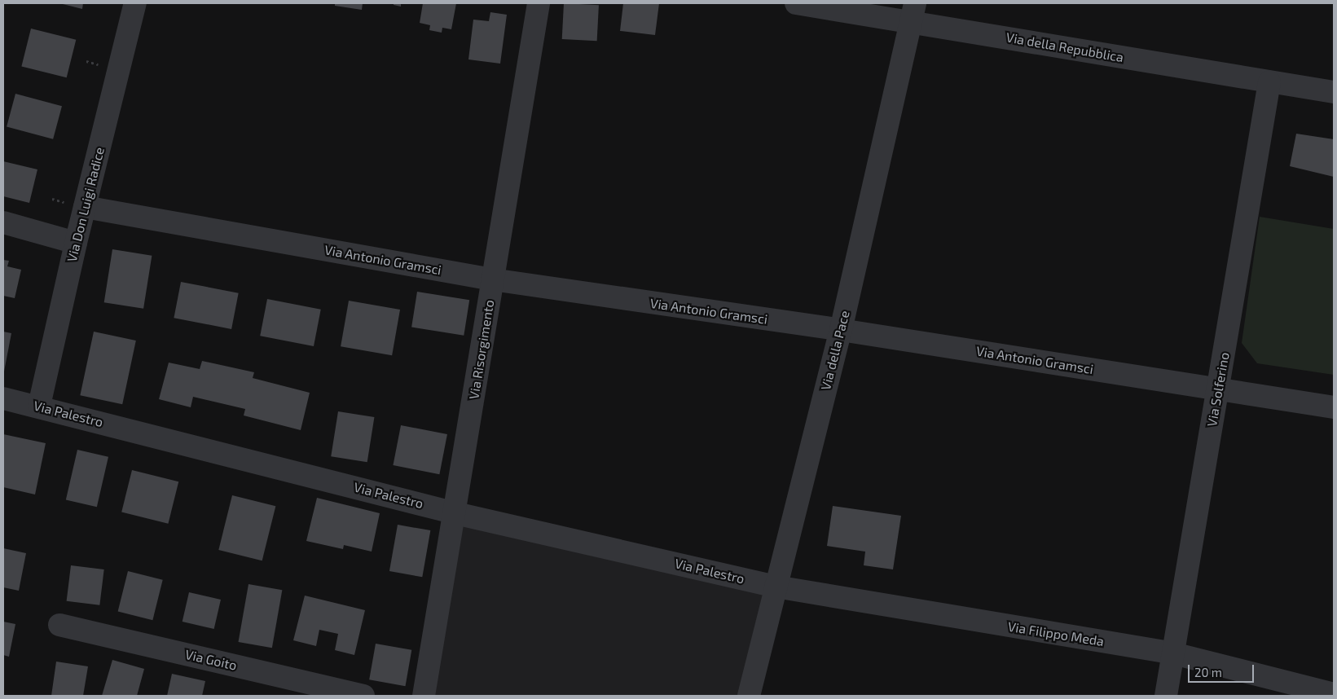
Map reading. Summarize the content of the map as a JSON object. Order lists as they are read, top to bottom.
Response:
{
  "streets": {
    "street": [
      "Via della Repubblica",
      "Via Don Luigi Radice",
      "Via Antonio Gramsci",
      "Via Risorgimento",
      "Via della Pace",
      "Via Solferino",
      "Via Palestro",
      "Via Filippo Meda",
      "Via Goito"
    ]
  },
  "crossings": [
    ["Via della Repubblica", "Via della Pace"],
    ["Via della Repubblica", "Via Solferino"],
    ["Via Don Luigi Radice", "Via Antonio Gramsci"],
    ["Via Don Luigi Radice", "Via Palestro"],
    ["Via Antonio Gramsci", "Via Risorgimento"],
    ["Via Antonio Gramsci", "Via della Pace"],
    ["Via Antonio Gramsci", "Via Solferino"],
    ["Via Risorgimento", "Via Palestro"],
    ["Via della Pace", "Via Palestro"],
    ["Via della Pace", "Via Filippo Meda"],
    ["Via Solferino", "Via Filippo Meda"],
    ["Via Palestro", "Via Filippo Meda"]
  ],
  "scale_bar": "20 m"
}
